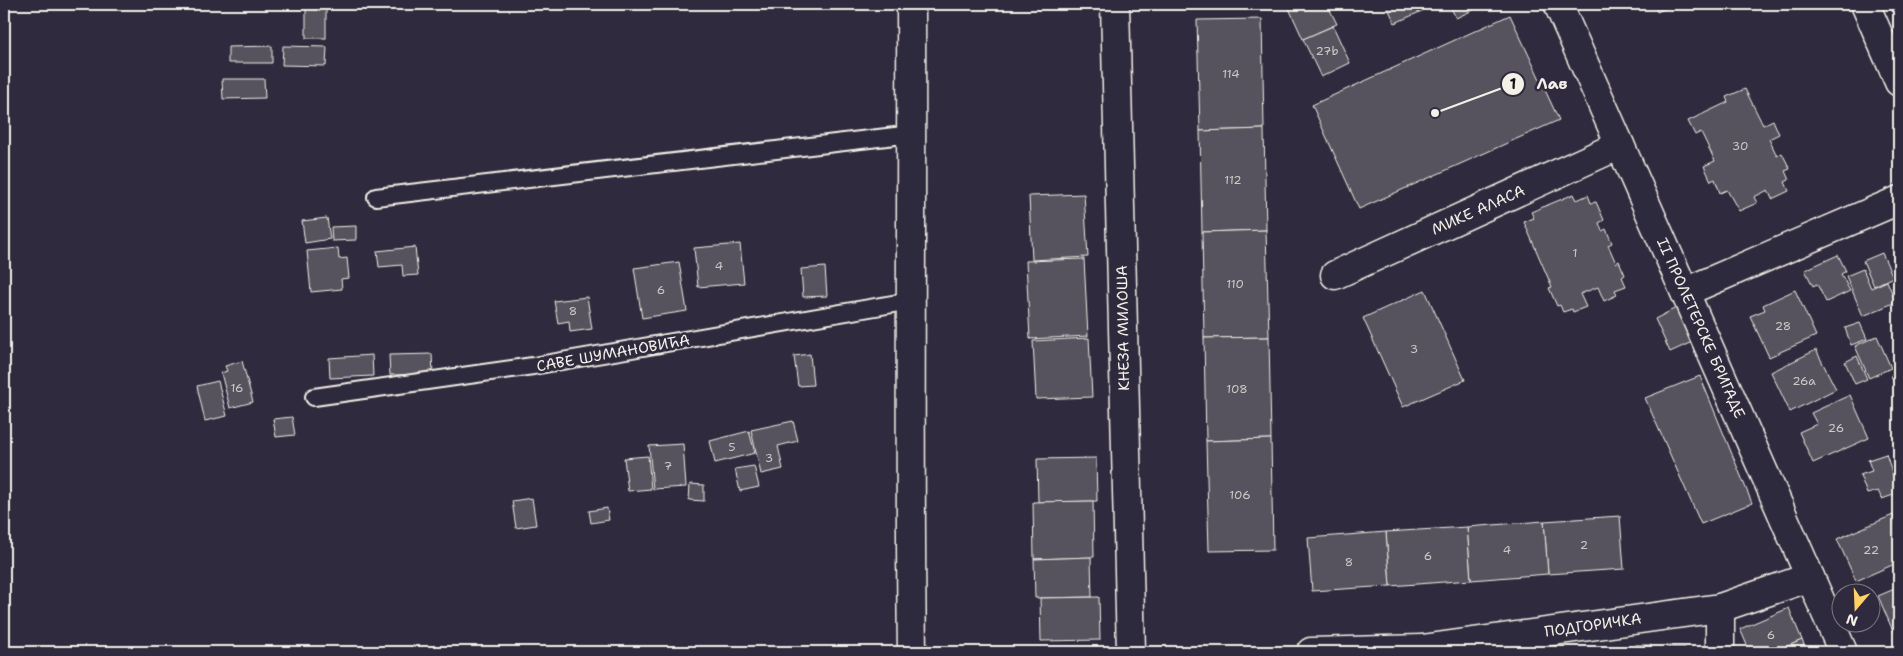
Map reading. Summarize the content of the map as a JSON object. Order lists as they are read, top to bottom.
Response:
{
  "streets": {
    "street": [
      "МИКЕ АЛАСА",
      "КНЕЗА МИЛОША",
      "II ПРОЛЕТЕРСКЕ БРИГАДЕ",
      "ПОДГОРИЧКА"
    ],
    "lane": ["САВЕ ШУМАНОВИЋА"]
  },
  "crossings": [
    ["МИКЕ АЛАСА", "II ПРОЛЕТЕРСКЕ БРИГАДЕ"],
    ["II ПРОЛЕТЕРСКЕ БРИГАДЕ", "ПОДГОРИЧКА"]
  ],
  "places": ["Лав"],
  "house_numbers": [
    "27b",
    "114",
    "30",
    "112",
    "1",
    "4",
    "110",
    "6",
    "8",
    "28",
    "3",
    "26a",
    "16",
    "108",
    "26",
    "5",
    "3",
    "7",
    "106",
    "2",
    "4",
    "22",
    "6",
    "8",
    "6"
  ],
  "north": "bottom"
}
